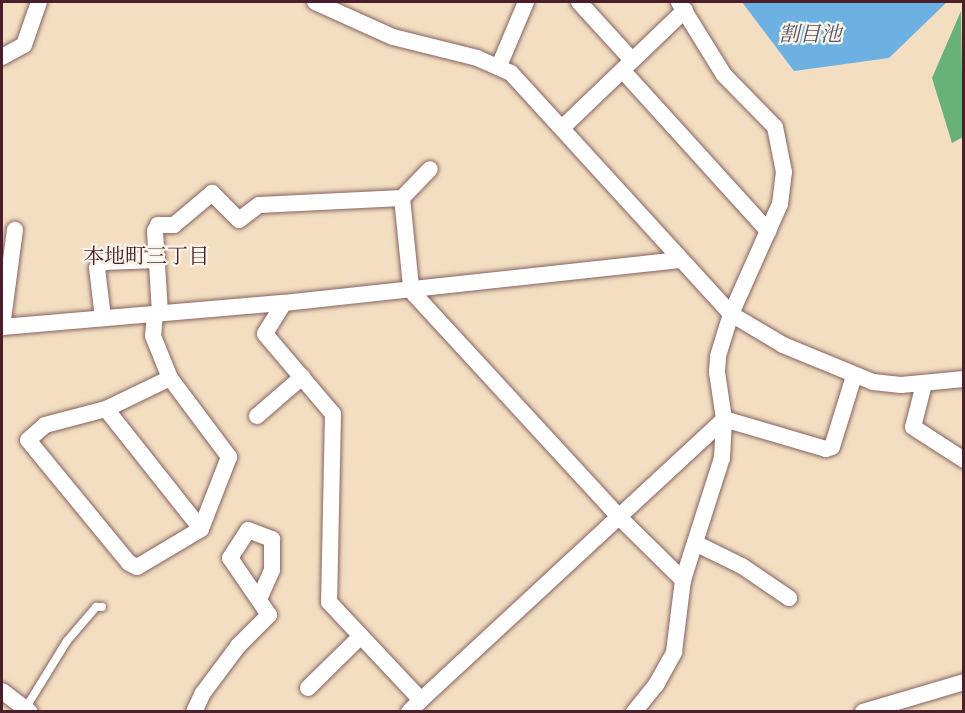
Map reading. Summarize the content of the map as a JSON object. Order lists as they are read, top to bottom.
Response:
{
  "districts": ["本地町三丁目"],
  "water": ["割目池"]
}
